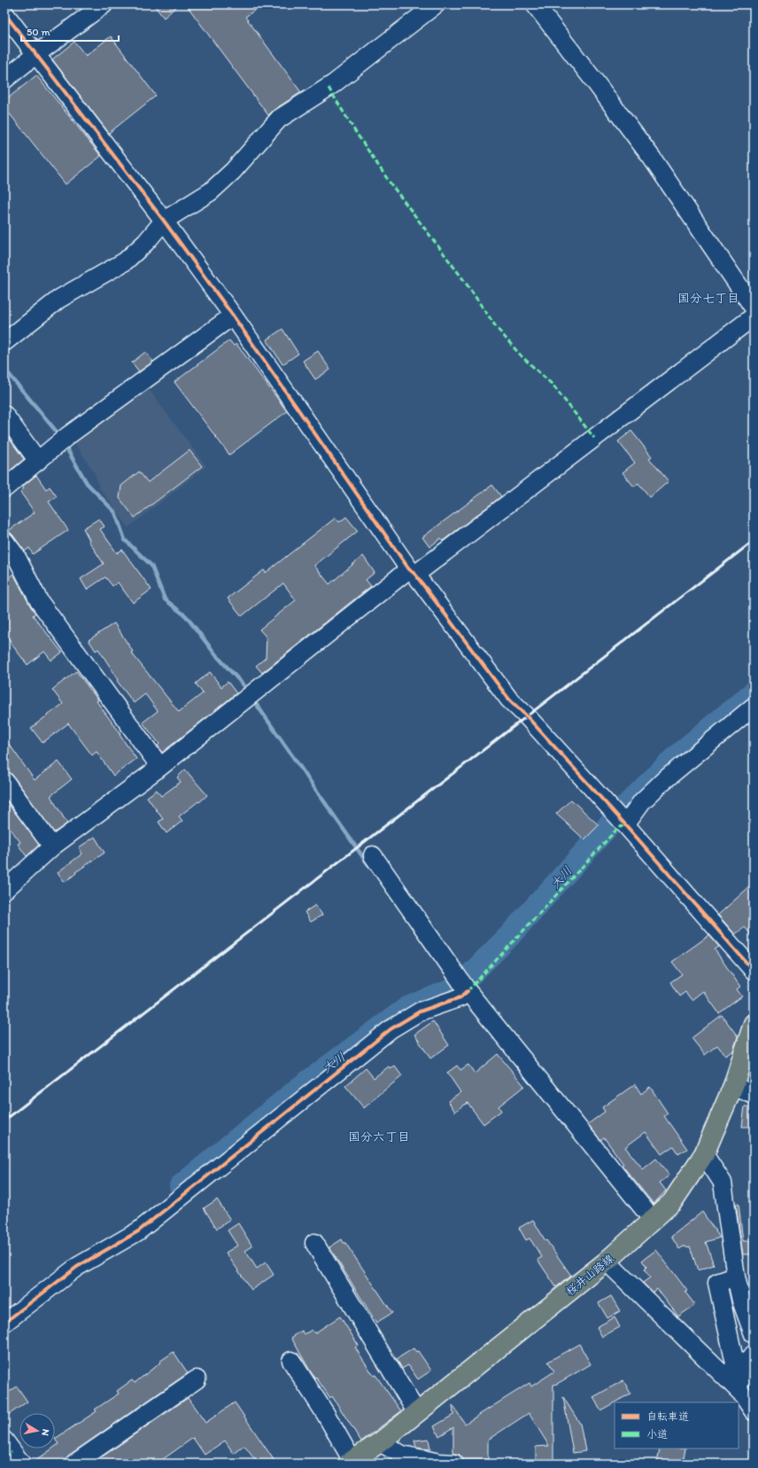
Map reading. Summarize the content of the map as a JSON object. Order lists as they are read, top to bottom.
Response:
{
  "streets": {
    "main road": ["桜井山路線"]
  },
  "districts": ["国分七丁目", "国分六丁目"],
  "water": ["大川"],
  "legend": ["自転車道", "小道"],
  "scale_bar": "50 m",
  "north": "right"
}
